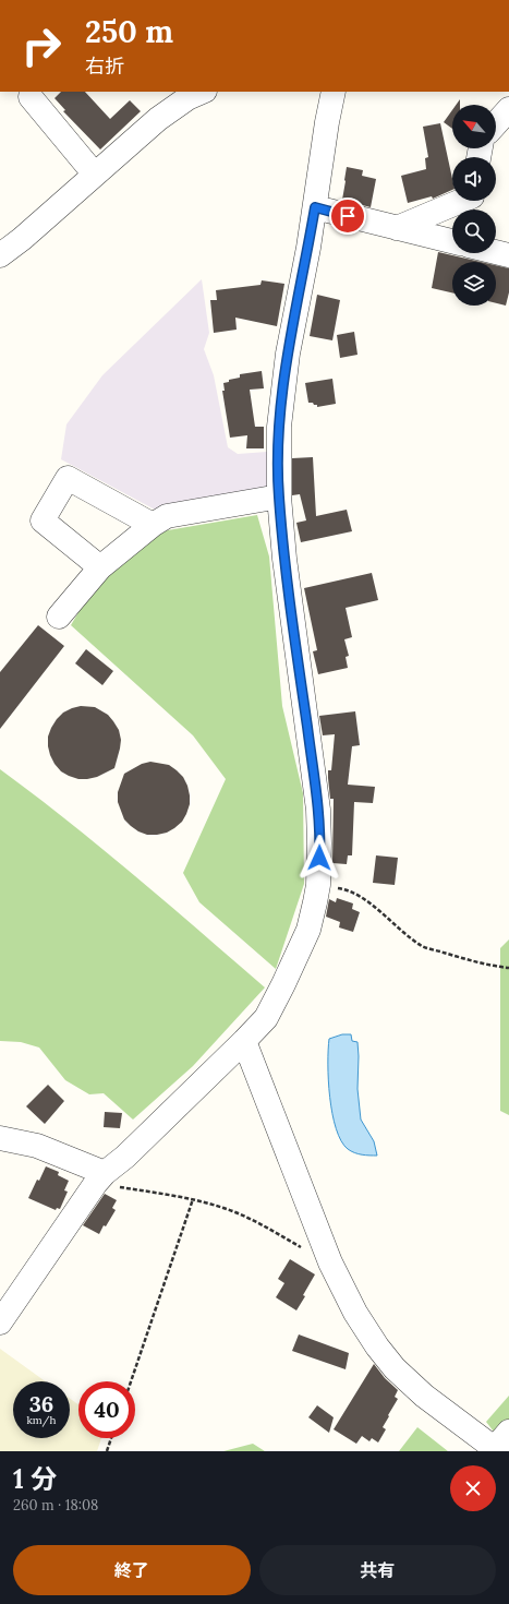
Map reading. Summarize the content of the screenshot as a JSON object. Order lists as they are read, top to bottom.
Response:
{
  "north": "top left",
  "page": {
    "turn": ["250 m", "右折"],
    "speed": "36 km/h",
    "limit": "40",
    "heading": ["1 分", "260 m · 18:08"],
    "buttons": ["終了", "共有"]
  }
}
